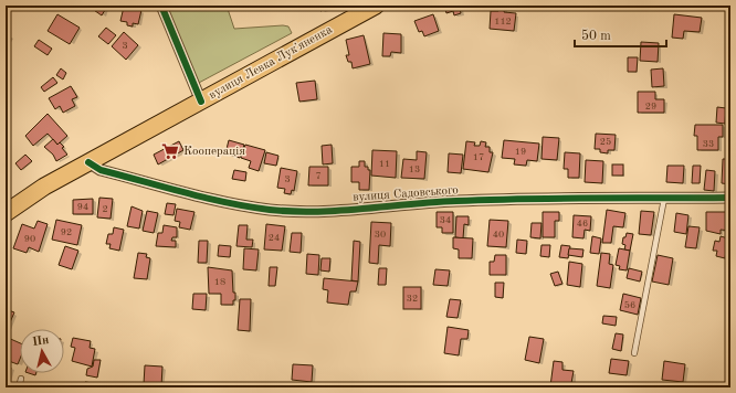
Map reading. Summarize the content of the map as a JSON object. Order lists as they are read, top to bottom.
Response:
{
  "streets": {
    "main road": ["вулиця Левка Лукʼяненка"],
    "street": ["вулиця Садовського"]
  },
  "crossings": [
    ["вулиця Левка Лукʼяненка", "вулиця Садовського"]
  ],
  "places": {
    "supermarket": ["Кооперація"]
  },
  "house_numbers": [
    "112",
    "3",
    "29",
    "25",
    "33",
    "19",
    "17",
    "11",
    "13",
    "7",
    "3",
    "94",
    "2",
    "34",
    "46",
    "92",
    "30",
    "40",
    "24",
    "90",
    "18",
    "32",
    "56"
  ],
  "scale_bar": "50 m",
  "north": "top"
}
